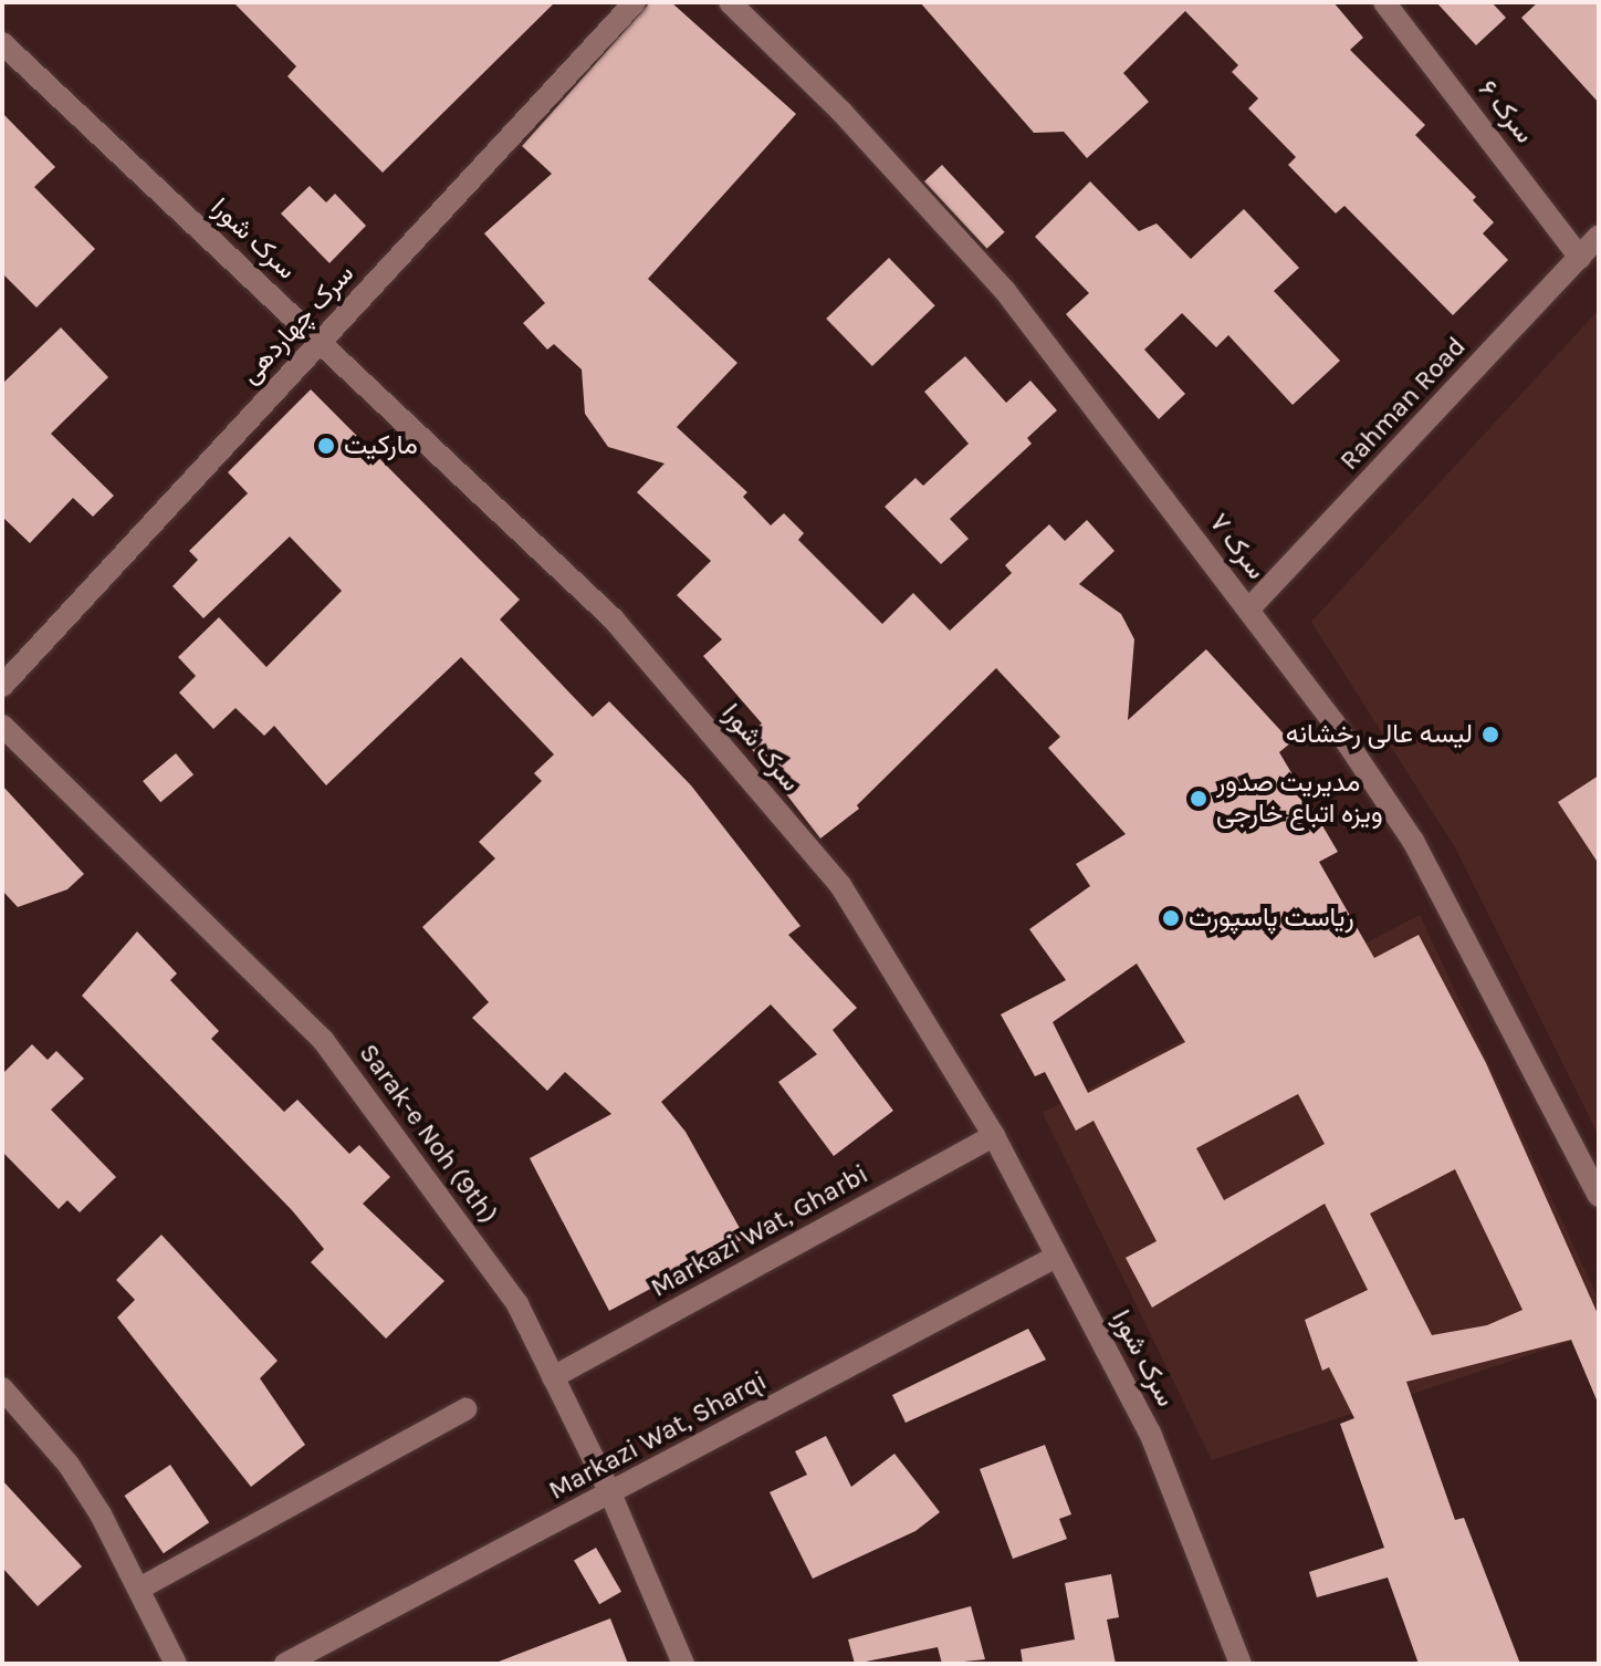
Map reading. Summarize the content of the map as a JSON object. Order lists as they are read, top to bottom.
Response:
{
  "streets": {
    "street": [
      "سرک ۶",
      "سرک شورا",
      "سرک چهاردهی",
      "Rahman Road",
      "سرک ۷",
      "Sarak-e Noh (9th)",
      "Markazi Wat, Gharbi",
      "Markazi Wat, Sharqi"
    ]
  },
  "crossings": [
    ["سرک ۶", "Rahman Road"],
    ["سرک شورا", "سرک چهاردهی"],
    ["سرک شورا", "Markazi Wat, Gharbi"],
    ["سرک شورا", "Markazi Wat, Sharqi"],
    ["Rahman Road", "سرک ۷"],
    ["Sarak-e Noh (9th)", "Markazi Wat, Gharbi"],
    ["Sarak-e Noh (9th)", "Markazi Wat, Sharqi"]
  ],
  "places": [
    "مارکیت",
    "لیسه عالی رخشانه",
    "مدیریت صدور ویزه اتباع خارجی",
    "ریاست پاسپورت"
  ]
}
